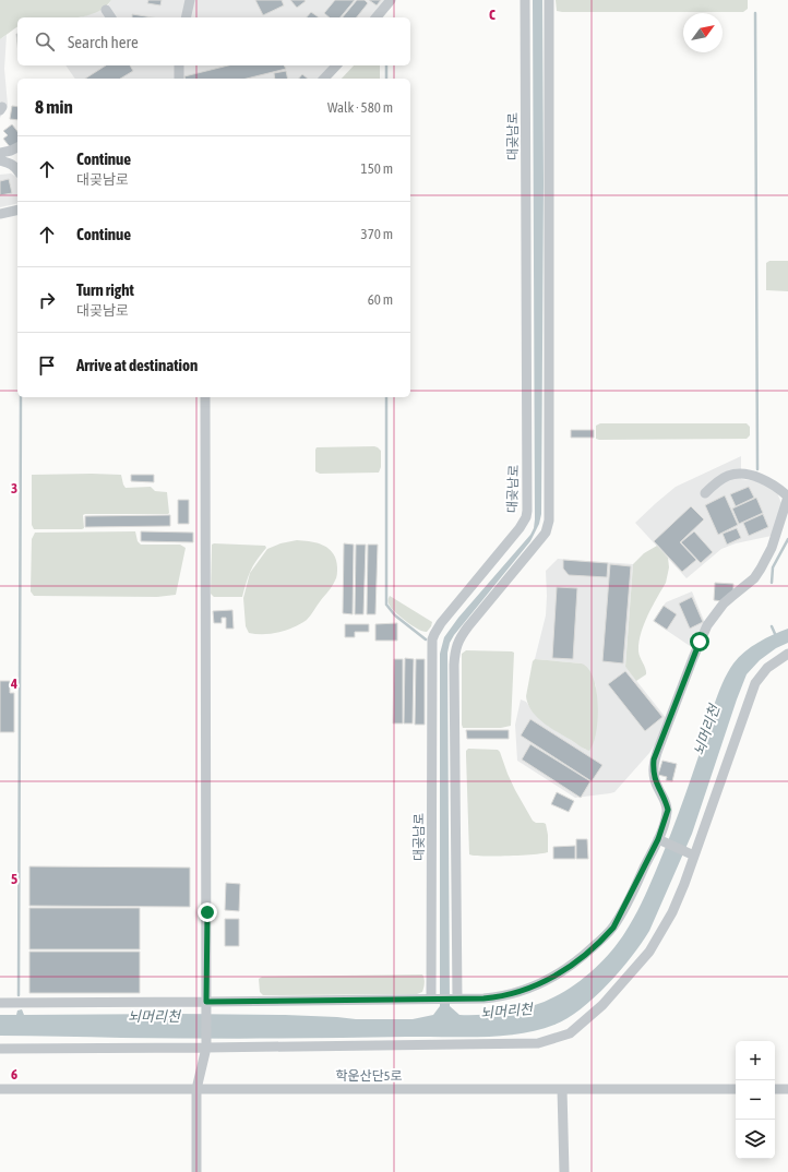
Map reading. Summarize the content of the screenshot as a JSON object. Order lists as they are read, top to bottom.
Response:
{
  "streets": {
    "street": ["대곶남로", "학운산단5로"]
  },
  "water": ["뇌머리천"],
  "north": "top right",
  "page": {
    "search": "Search here",
    "heading": ["8 min", "Walk · 580 m"],
    "list": [
      ["Continue", "대곶남로", "150 m"],
      ["Continue", "370 m"],
      ["Turn right", "대곶남로", "60 m"],
      "Arrive at destination"
    ],
    "map_buttons": ["+", "−"]
  },
  "grid": {
    "columns": ["C"],
    "rows": [
      "3",
      "4",
      "5",
      "6"
    ]
  }
}
